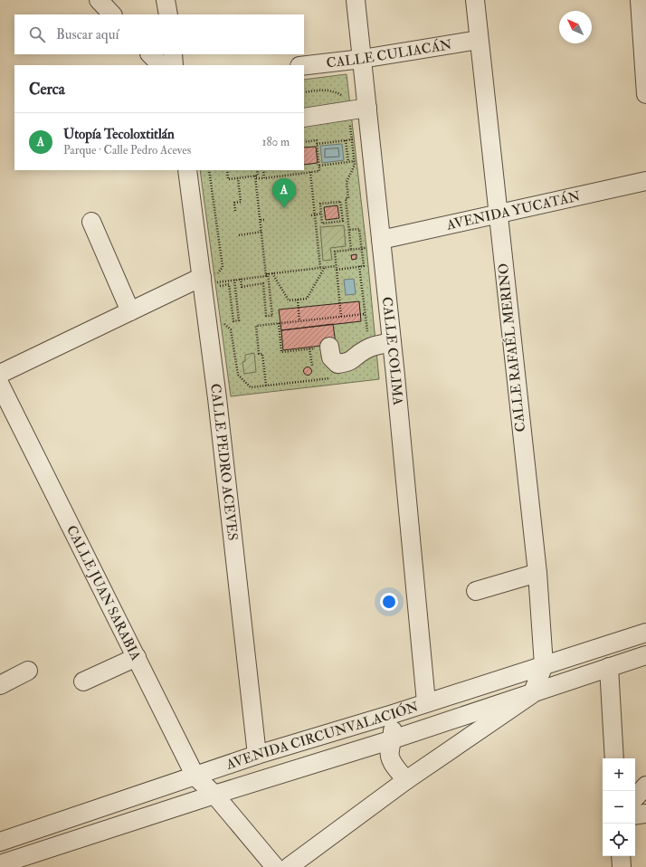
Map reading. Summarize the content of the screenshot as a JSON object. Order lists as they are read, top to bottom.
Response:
{
  "streets": {
    "street": [
      "CALLE CULIACÁN",
      "AVENIDA YUCATÁN",
      "CALLE RAFAÉL MERINO",
      "CALLE COLIMA",
      "CALLE PEDRO ACEVES",
      "CALLE JUAN SARABIA",
      "AVENIDA CIRCUNVALACIÓN"
    ]
  },
  "crossings": [
    ["CALLE CULIACÁN", "CALLE RAFAÉL MERINO"],
    ["CALLE CULIACÁN", "CALLE COLIMA"],
    ["AVENIDA YUCATÁN", "CALLE RAFAÉL MERINO"],
    ["AVENIDA YUCATÁN", "CALLE COLIMA"],
    ["CALLE RAFAÉL MERINO", "AVENIDA CIRCUNVALACIÓN"],
    ["CALLE COLIMA", "AVENIDA CIRCUNVALACIÓN"],
    ["CALLE PEDRO ACEVES", "AVENIDA CIRCUNVALACIÓN"],
    ["CALLE JUAN SARABIA", "AVENIDA CIRCUNVALACIÓN"]
  ],
  "north": "top left",
  "page": {
    "search": "Buscar aquí",
    "heading": "Cerca",
    "list": [
      {
        "mark": "A",
        "name": "Utopía Tecoloxtitlán",
        "note": "Parque · Calle Pedro Aceves",
        "value": "180 m"
      }
    ],
    "pins": "A",
    "map_buttons": ["+", "−"]
  }
}
